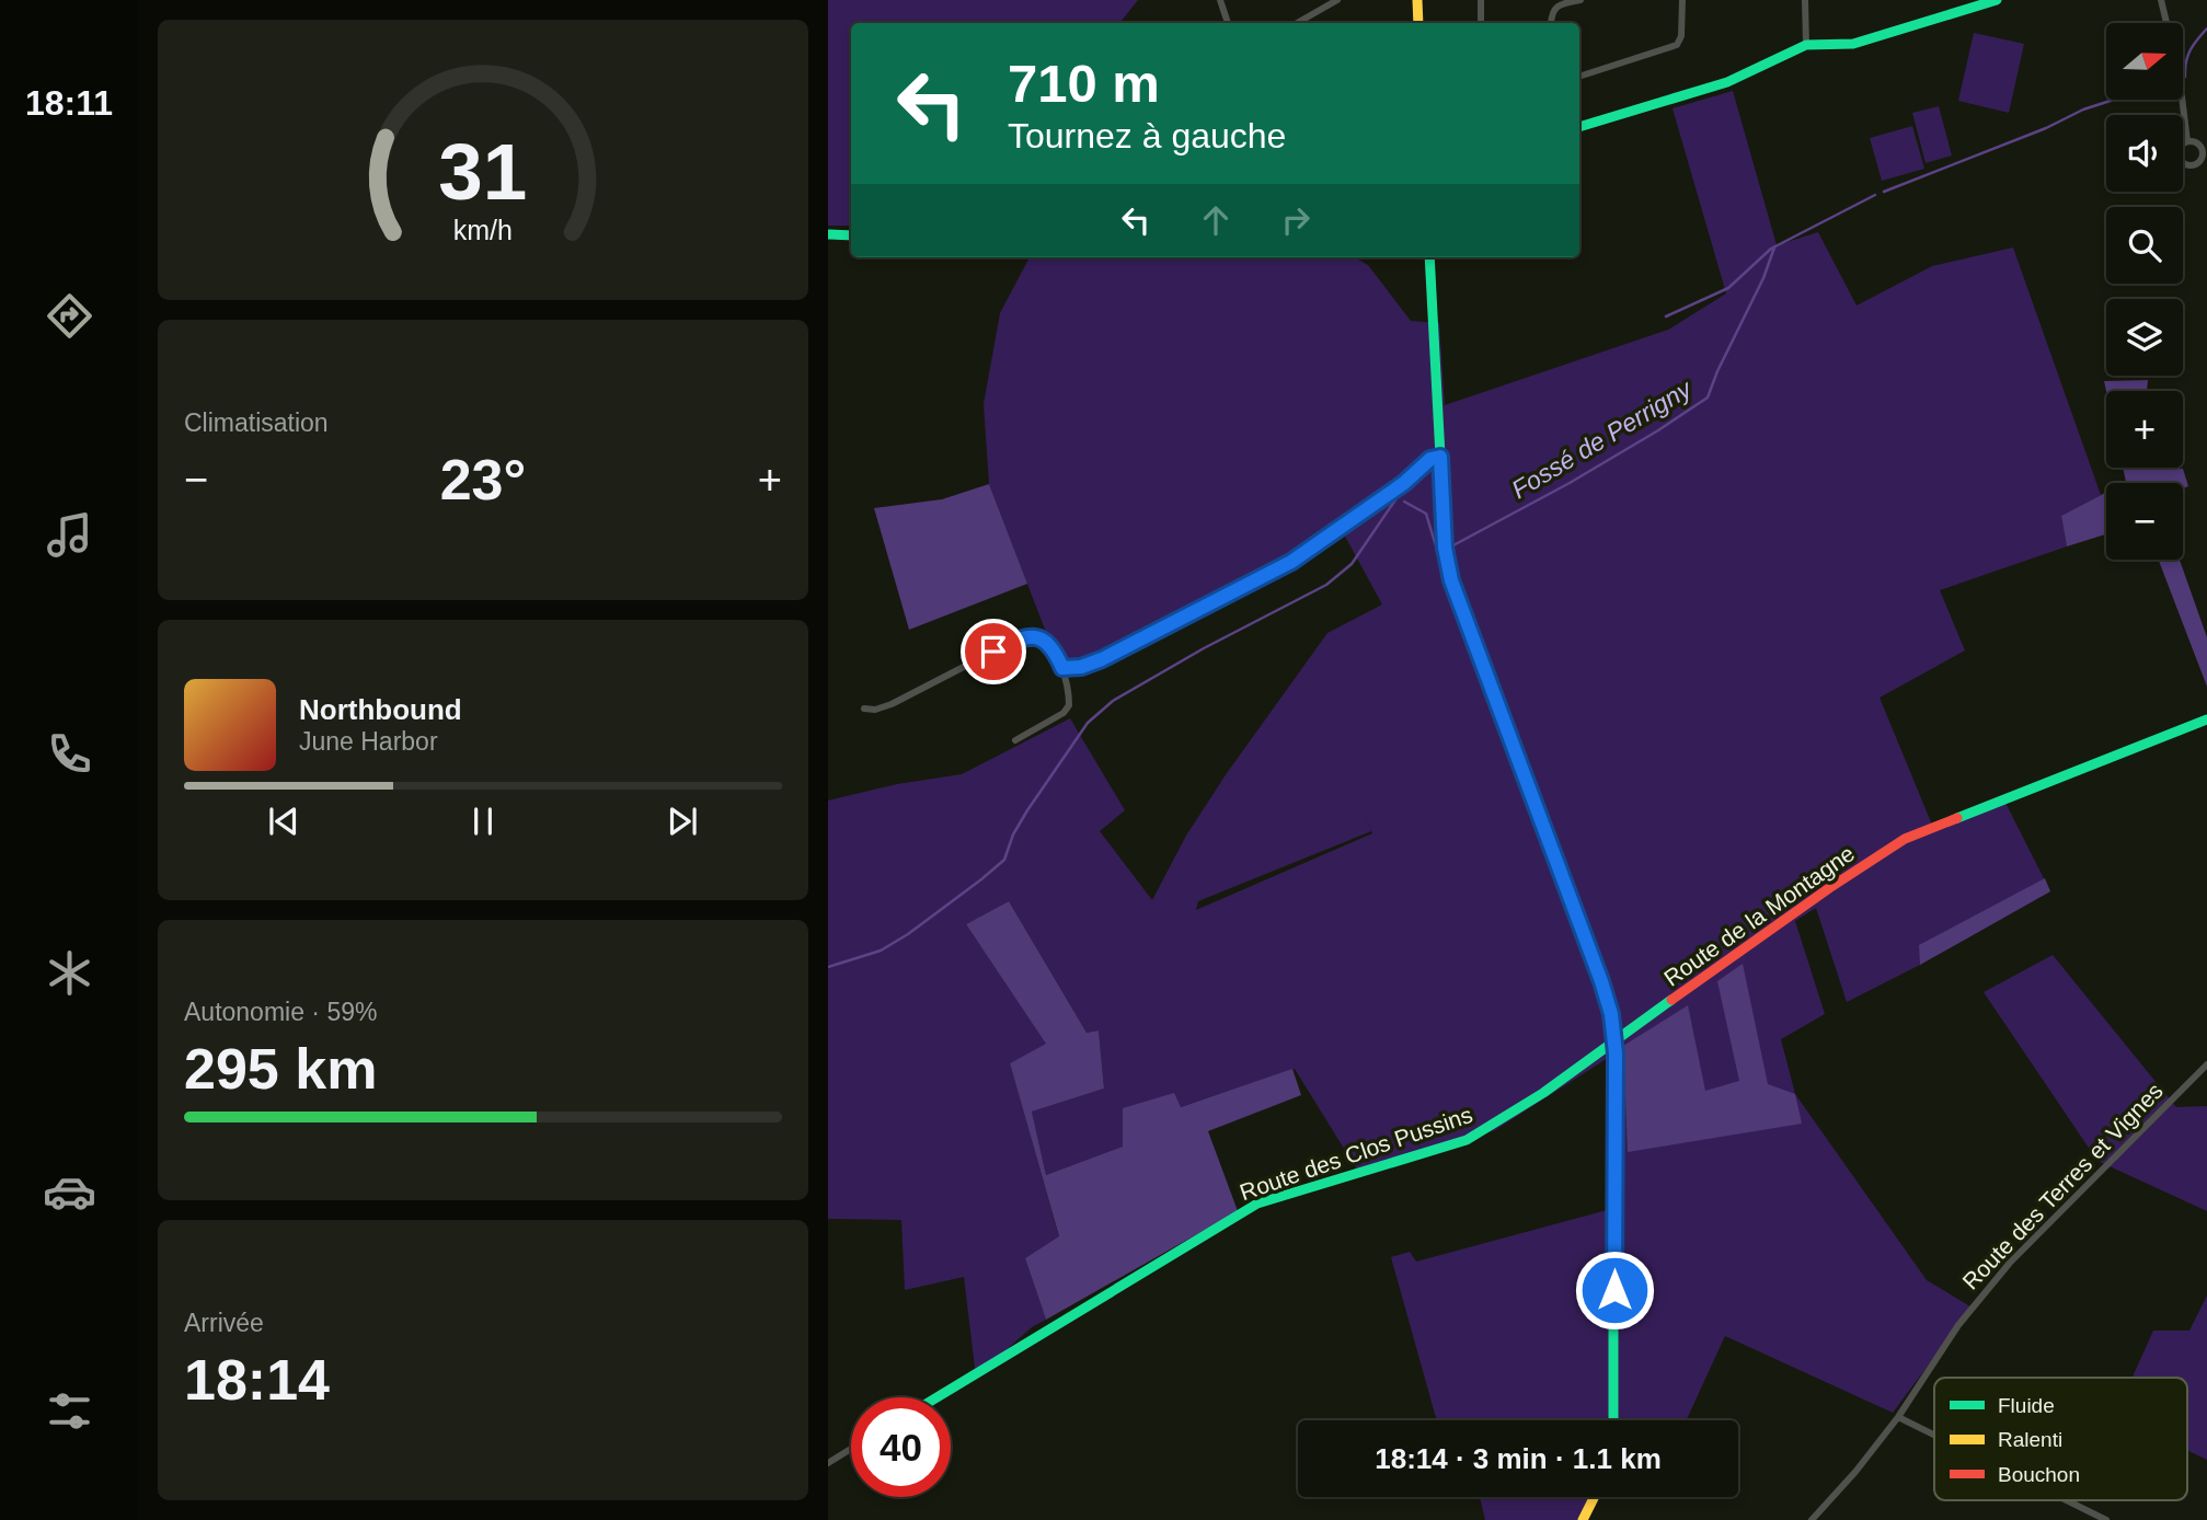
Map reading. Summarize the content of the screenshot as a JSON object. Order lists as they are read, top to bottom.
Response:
{
  "streets": {
    "street": ["Route de la Montagne", "Route des Clos Pussins", "Route des Terres et Vignes"]
  },
  "crossings": [
    ["Route de la Montagne", "Route des Clos Pussins"]
  ],
  "water": ["Fossé de Perrigny"],
  "legend": ["Fluide", "Ralenti", "Bouchon"],
  "north": "right",
  "page": {
    "tabs": "18:11",
    "map_buttons": ["+", "−"],
    "turn": ["710 m", "Tournez à gauche"],
    "tile": [
      "Climatisation",
      ["Autonomie · 59%", "295 km"],
      ["Arrivée", "18:14"]
    ],
    "heat": ["−", "23°", "+"],
    "song": ["Northbound", "June Harbor"],
    "limit": "40",
    "trip": "18:14 · 3 min · 1.1 km",
    "gauge": ["31", "km/h"]
  }
}
